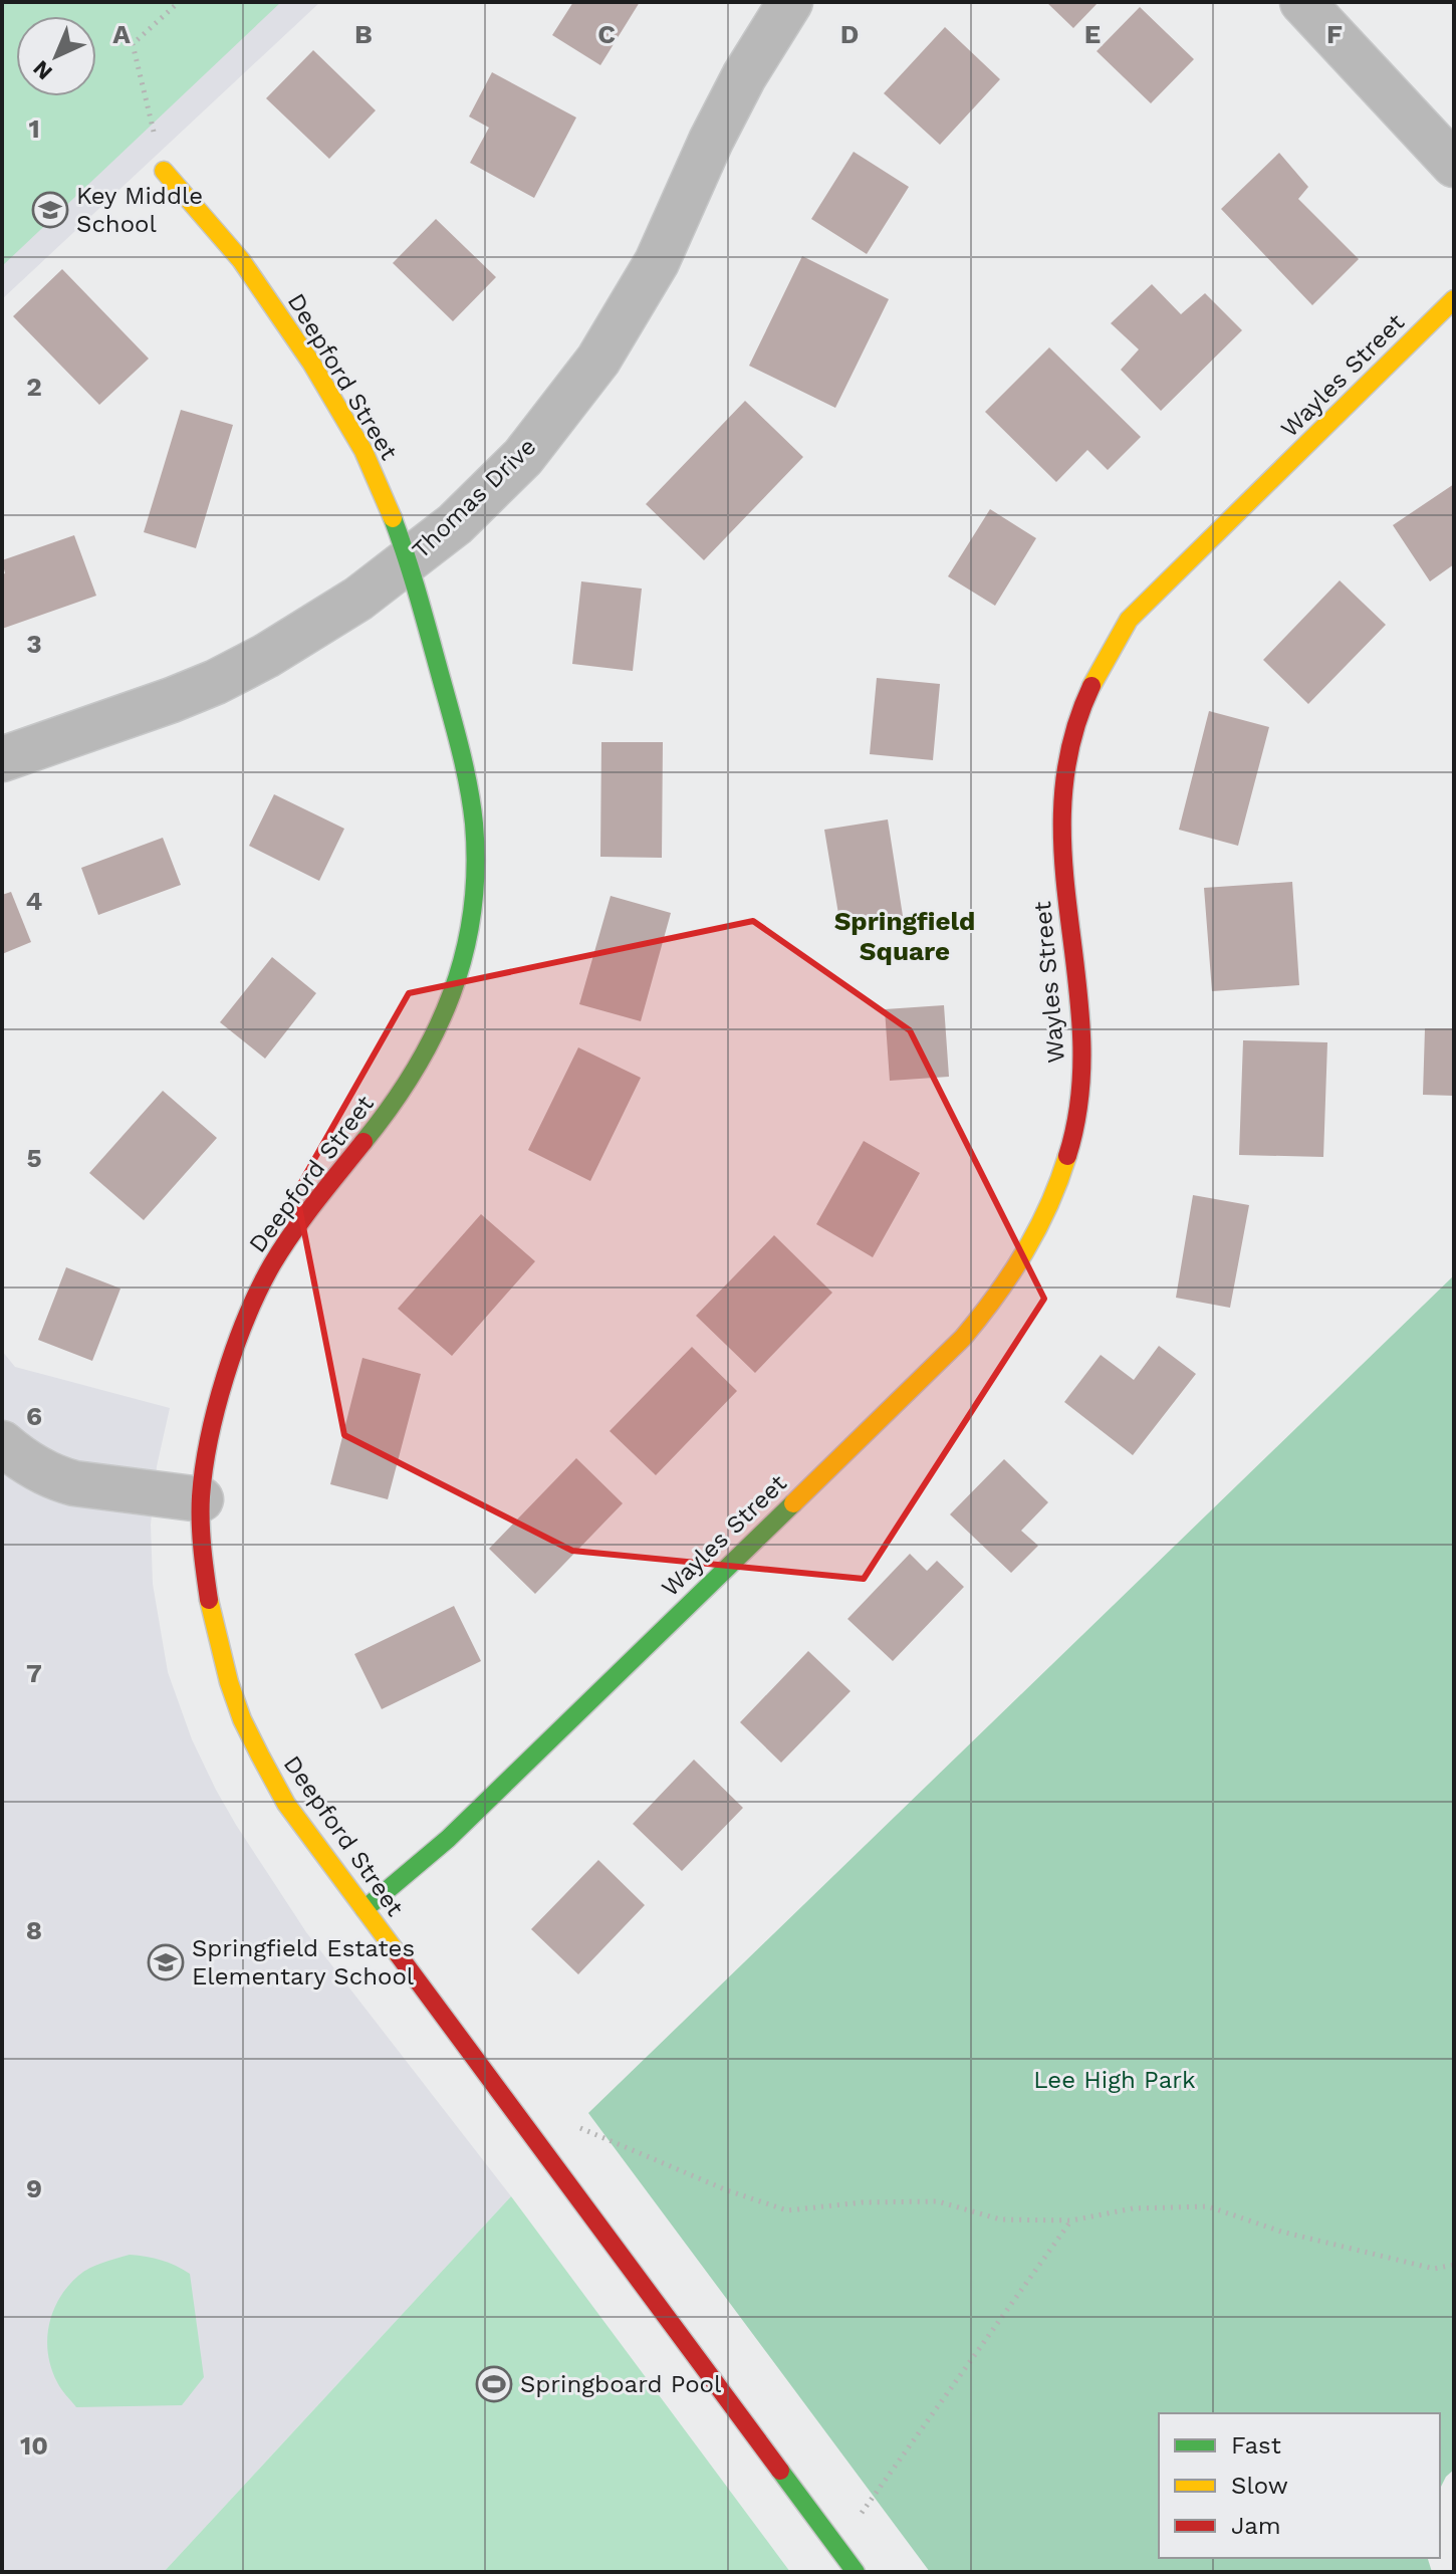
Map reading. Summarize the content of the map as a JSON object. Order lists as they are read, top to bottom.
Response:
{
  "streets": {
    "street": ["Wayles Street", "Deepford Street", "Thomas Drive"]
  },
  "crossings": [
    ["Wayles Street", "Deepford Street"],
    ["Deepford Street", "Thomas Drive"]
  ],
  "districts": ["Springfield Square"],
  "parks": ["Lee High Park"],
  "places": {
    "school or university": ["Key Middle School", "Springfield Estates Elementary School"],
    "sports": ["Springboard Pool"]
  },
  "legend": ["Fast", "Slow", "Jam"],
  "north": "bottom left",
  "grid": {
    "columns": [
      "A",
      "B",
      "C",
      "D",
      "E",
      "F"
    ],
    "rows": [
      "1",
      "2",
      "3",
      "4",
      "5",
      "6",
      "7",
      "8",
      "9",
      "10"
    ]
  }
}
